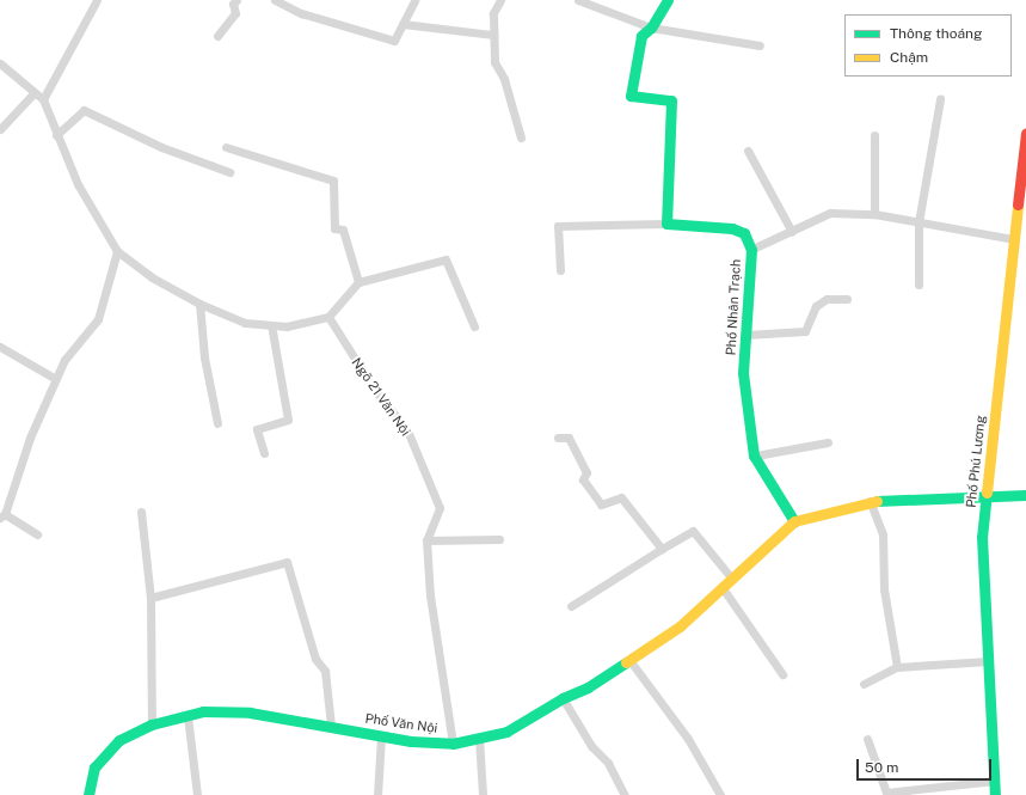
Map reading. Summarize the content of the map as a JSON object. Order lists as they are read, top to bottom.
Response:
{
  "streets": {
    "street": ["Phố Nhân Trạch", "Phố Phú Lương", "Phố Văn Nội"],
    "lane": ["Ngõ 21 Văn Nội"]
  },
  "crossings": [
    ["Phố Nhân Trạch", "Phố Văn Nội"],
    ["Ngõ 21 Văn Nội", "Phố Văn Nội"]
  ],
  "legend": ["Thông thoáng", "Chậm"],
  "scale_bar": "50 m"
}
